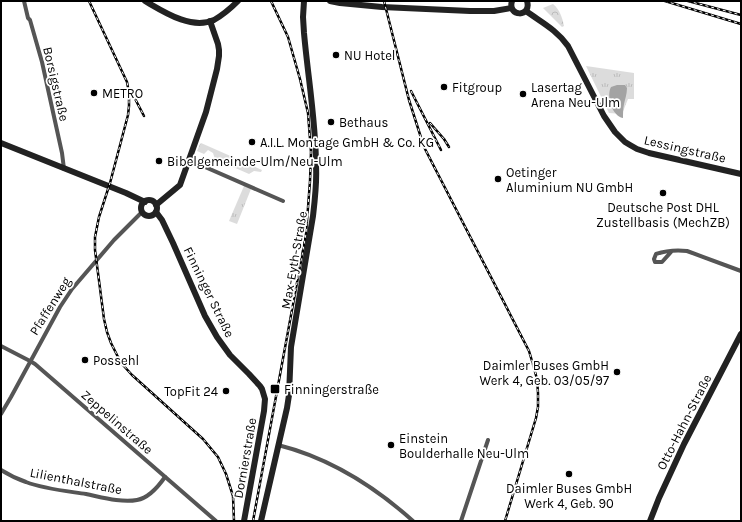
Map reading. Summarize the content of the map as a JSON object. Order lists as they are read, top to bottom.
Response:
{
  "streets": {
    "street": [
      "Borsigstraße",
      "Lessingstraße",
      "Max-Eyth-Straße",
      "Finninger Straße",
      "Pfaffenweg",
      "Zeppelinstraße",
      "Otto-Hahn-Straße",
      "Dornierstraße",
      "Lilienthalstraße"
    ]
  },
  "crossings": [
    ["Finninger Straße", "Pfaffenweg"],
    ["Finninger Straße", "Dornierstraße"],
    ["Pfaffenweg", "Zeppelinstraße"],
    ["Zeppelinstraße", "Lilienthalstraße"]
  ],
  "places": {
    "other": [
      "NU Hotel",
      "Fitgroup",
      "METRO",
      "Lasertag Arena Neu-Ulm",
      "Bethaus",
      "A.I.L. Montage GmbH & Co. KG",
      "Bibelgemeinde-Ulm/Neu-Ulm",
      "Oetinger Aluminium NU GmbH",
      "Deutsche Post DHL Zustellbasis (MechZB)",
      "Possehl",
      "Daimler Buses GmbH Werk 4, Geb. 03/05/97",
      "TopFit 24",
      "Einstein Boulderhalle Neu-Ulm",
      "Daimler Buses GmbH Werk 4, Geb. 90"
    ],
    "transit": ["Finningerstraße"]
  }
}
